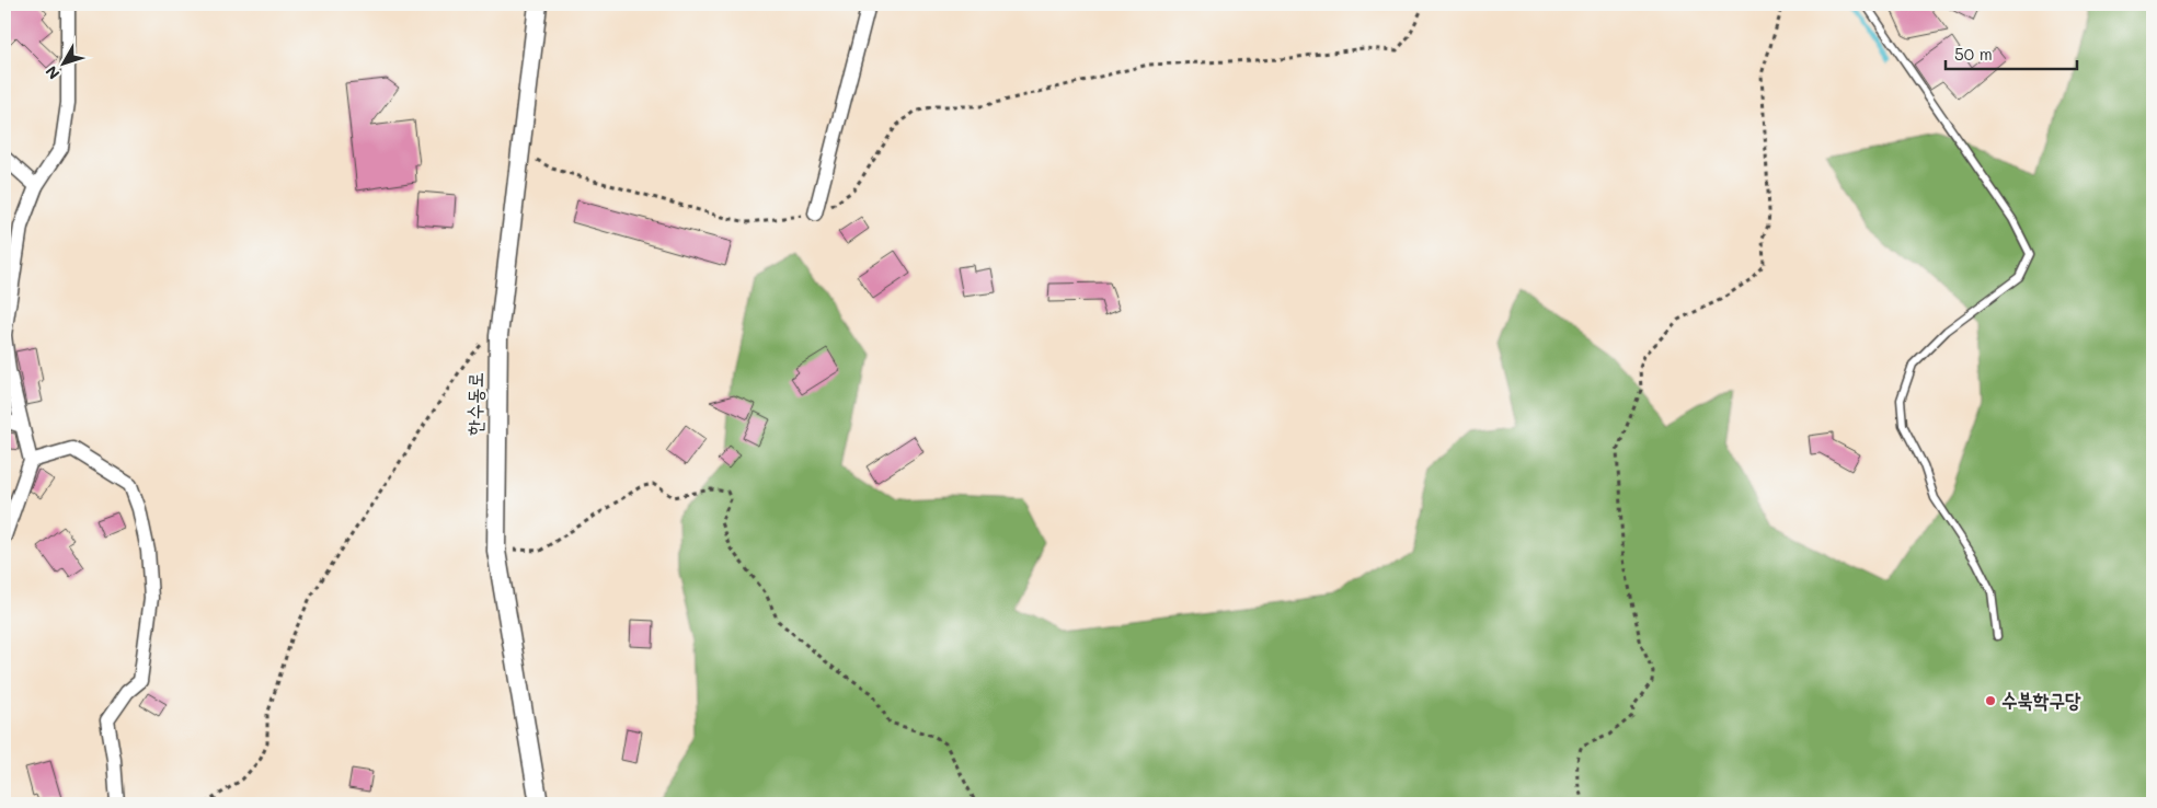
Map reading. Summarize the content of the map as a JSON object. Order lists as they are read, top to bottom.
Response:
{
  "streets": {
    "street": ["한수동로"]
  },
  "places": ["수북학구당"],
  "scale_bar": "50 m",
  "north": "bottom left"
}
